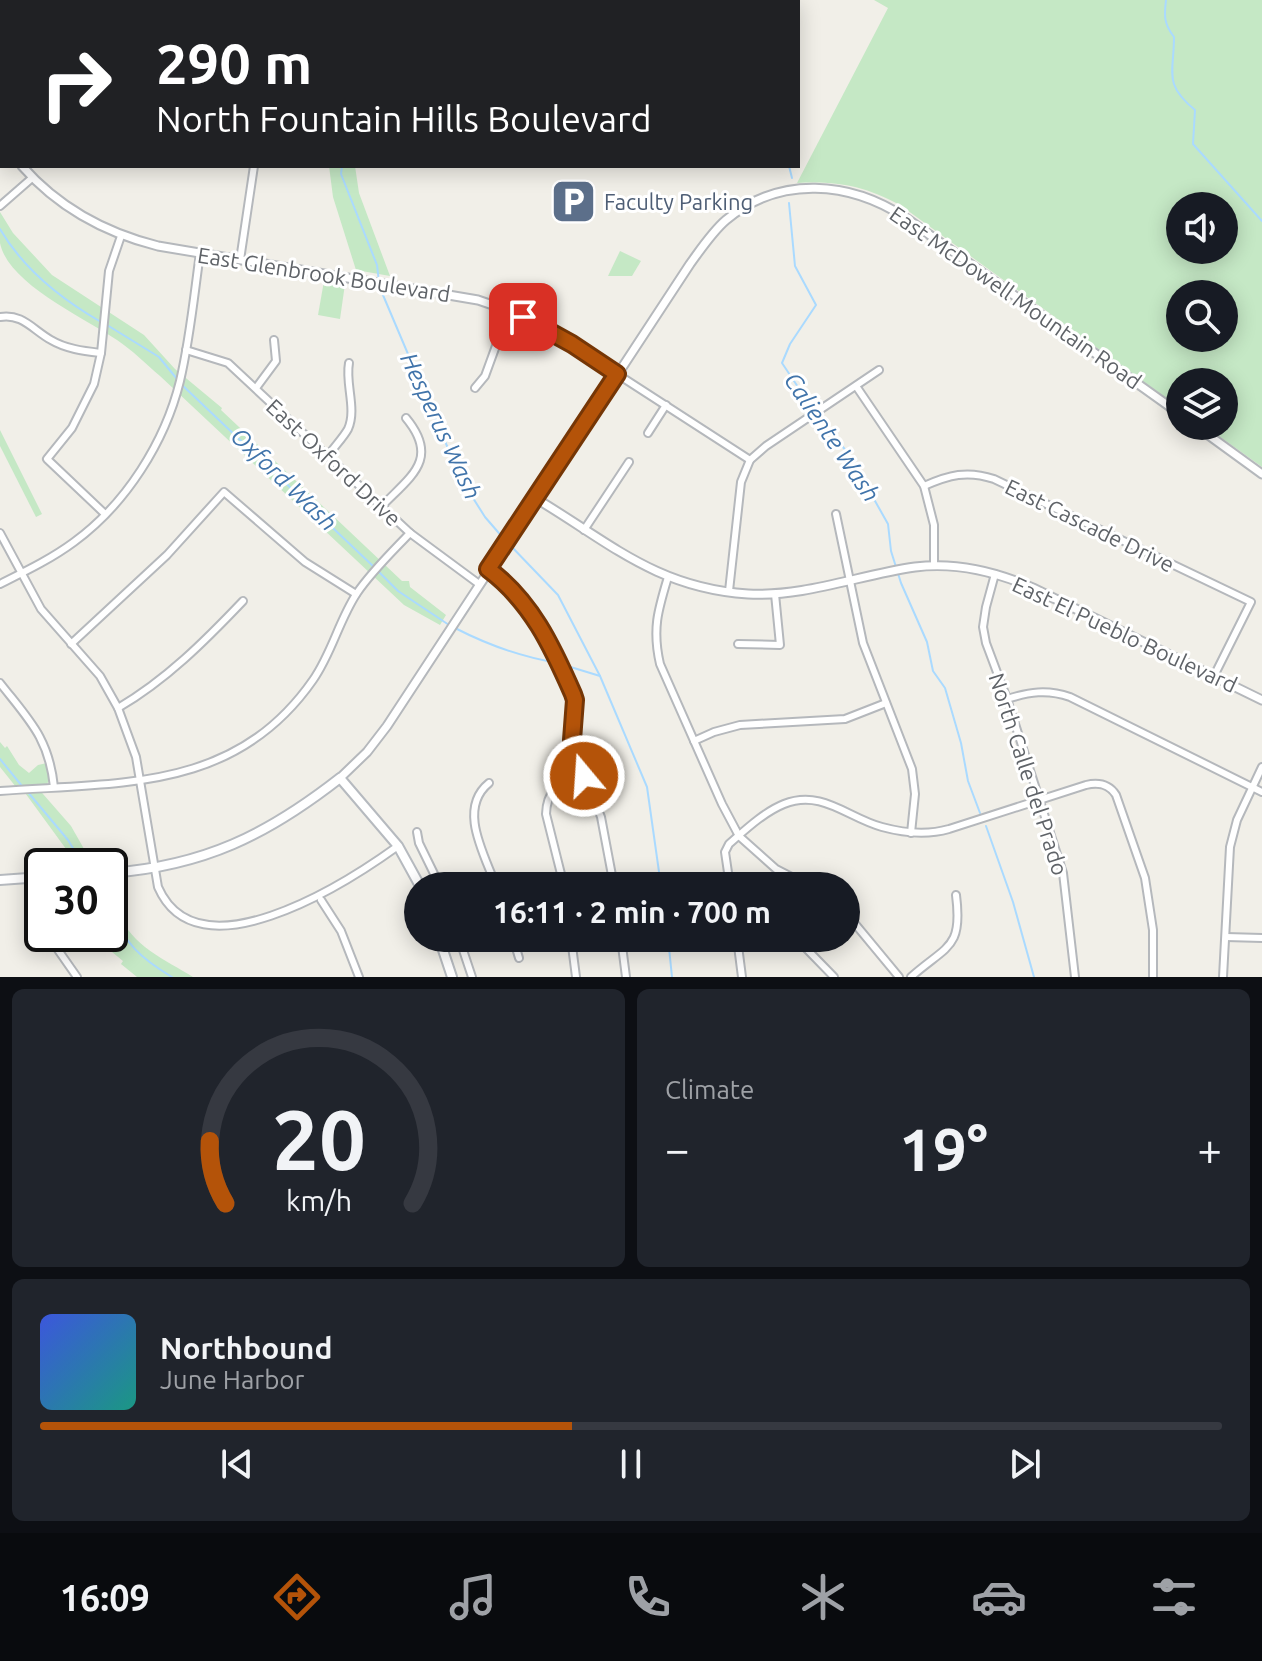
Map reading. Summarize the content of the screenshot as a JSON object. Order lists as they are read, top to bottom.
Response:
{
  "streets": {
    "street": [
      "East Glenbrook Boulevard",
      "East McDowell Mountain Road",
      "East Oxford Drive",
      "East Cascade Drive",
      "East El Pueblo Boulevard",
      "North Calle del Prado"
    ]
  },
  "crossings": [
    ["East Glenbrook Boulevard", "East McDowell Mountain Road"],
    ["East McDowell Mountain Road", "East Oxford Drive"],
    ["East McDowell Mountain Road", "East El Pueblo Boulevard"],
    ["East Cascade Drive", "East El Pueblo Boulevard"],
    ["East El Pueblo Boulevard", "North Calle del Prado"]
  ],
  "water": ["Hesperus Wash", "Caliente Wash", "Oxford Wash"],
  "places": {
    "parking": ["Faculty Parking"]
  },
  "page": {
    "turn": ["290 m", "North Fountain Hills Boulevard"],
    "limit": "30",
    "trip": "16:11 · 2 min · 700 m",
    "tile": "Climate",
    "heat": ["−", "19°", "+"],
    "song": ["Northbound", "June Harbor"],
    "tabs": "16:09",
    "gauge": ["20", "km/h"]
  }
}
